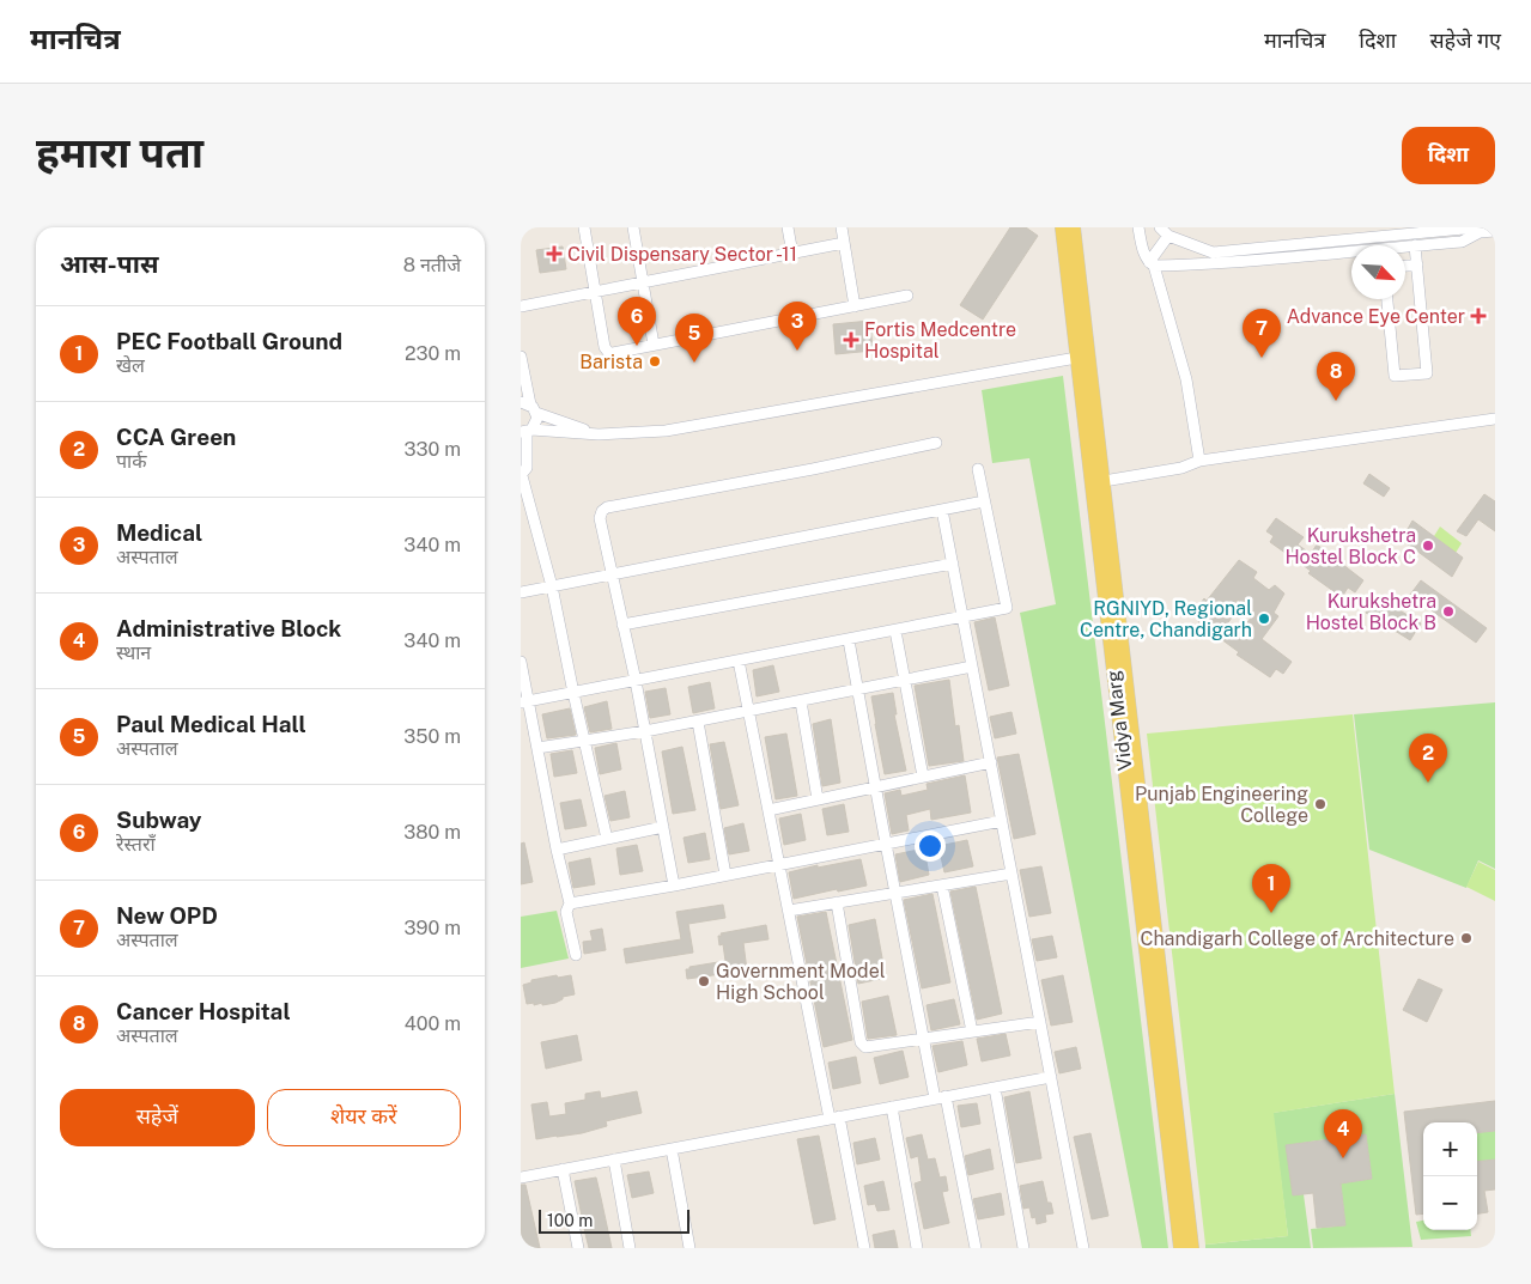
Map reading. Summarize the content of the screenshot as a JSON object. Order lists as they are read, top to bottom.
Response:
{
  "streets": {
    "main road": ["Vidya Marg"]
  },
  "places": {
    "health": ["Civil Dispensary Sector -11", "Advance Eye Center", "Fortis Medcentre Hospital"],
    "other": [
      "Barista",
      "Kurukshetra Hostel Block C",
      "Kurukshetra Hostel Block B",
      "RGNIYD, Regional Centre, Chandigarh",
      "Punjab Engineering College",
      "Chandigarh College of Architecture",
      "Government Model High School"
    ]
  },
  "scale_bar": "100 m",
  "north": "bottom right",
  "page": {
    "header": "मानचित्र",
    "nav": ["मानचित्र", "दिशा", "सहेजे गए"],
    "buttons": [
      "दिशा",
      ["सहेजें", "शेयर करें"]
    ],
    "title": "हमारा पता",
    "heading": ["आस-पास", "8 नतीजे"],
    "pins": [
      "6",
      "3",
      "7",
      "5",
      "8",
      "2",
      "1",
      "4"
    ],
    "list": [
      {
        "mark": "1",
        "name": "PEC Football Ground",
        "note": "खेल",
        "value": "230 m"
      },
      {
        "mark": "2",
        "name": "CCA Green",
        "note": "पार्क",
        "value": "330 m"
      },
      {
        "mark": "3",
        "name": "Medical",
        "note": "अस्पताल",
        "value": "340 m"
      },
      {
        "mark": "4",
        "name": "Administrative Block",
        "note": "स्थान",
        "value": "340 m"
      },
      {
        "mark": "5",
        "name": "Paul Medical Hall",
        "note": "अस्पताल",
        "value": "350 m"
      },
      {
        "mark": "6",
        "name": "Subway",
        "note": "रेस्तराँ",
        "value": "380 m"
      },
      {
        "mark": "7",
        "name": "New OPD",
        "note": "अस्पताल",
        "value": "390 m"
      },
      {
        "mark": "8",
        "name": "Cancer Hospital",
        "note": "अस्पताल",
        "value": "400 m"
      }
    ],
    "map_buttons": ["+", "−"],
    "scale": "100 m"
  }
}
